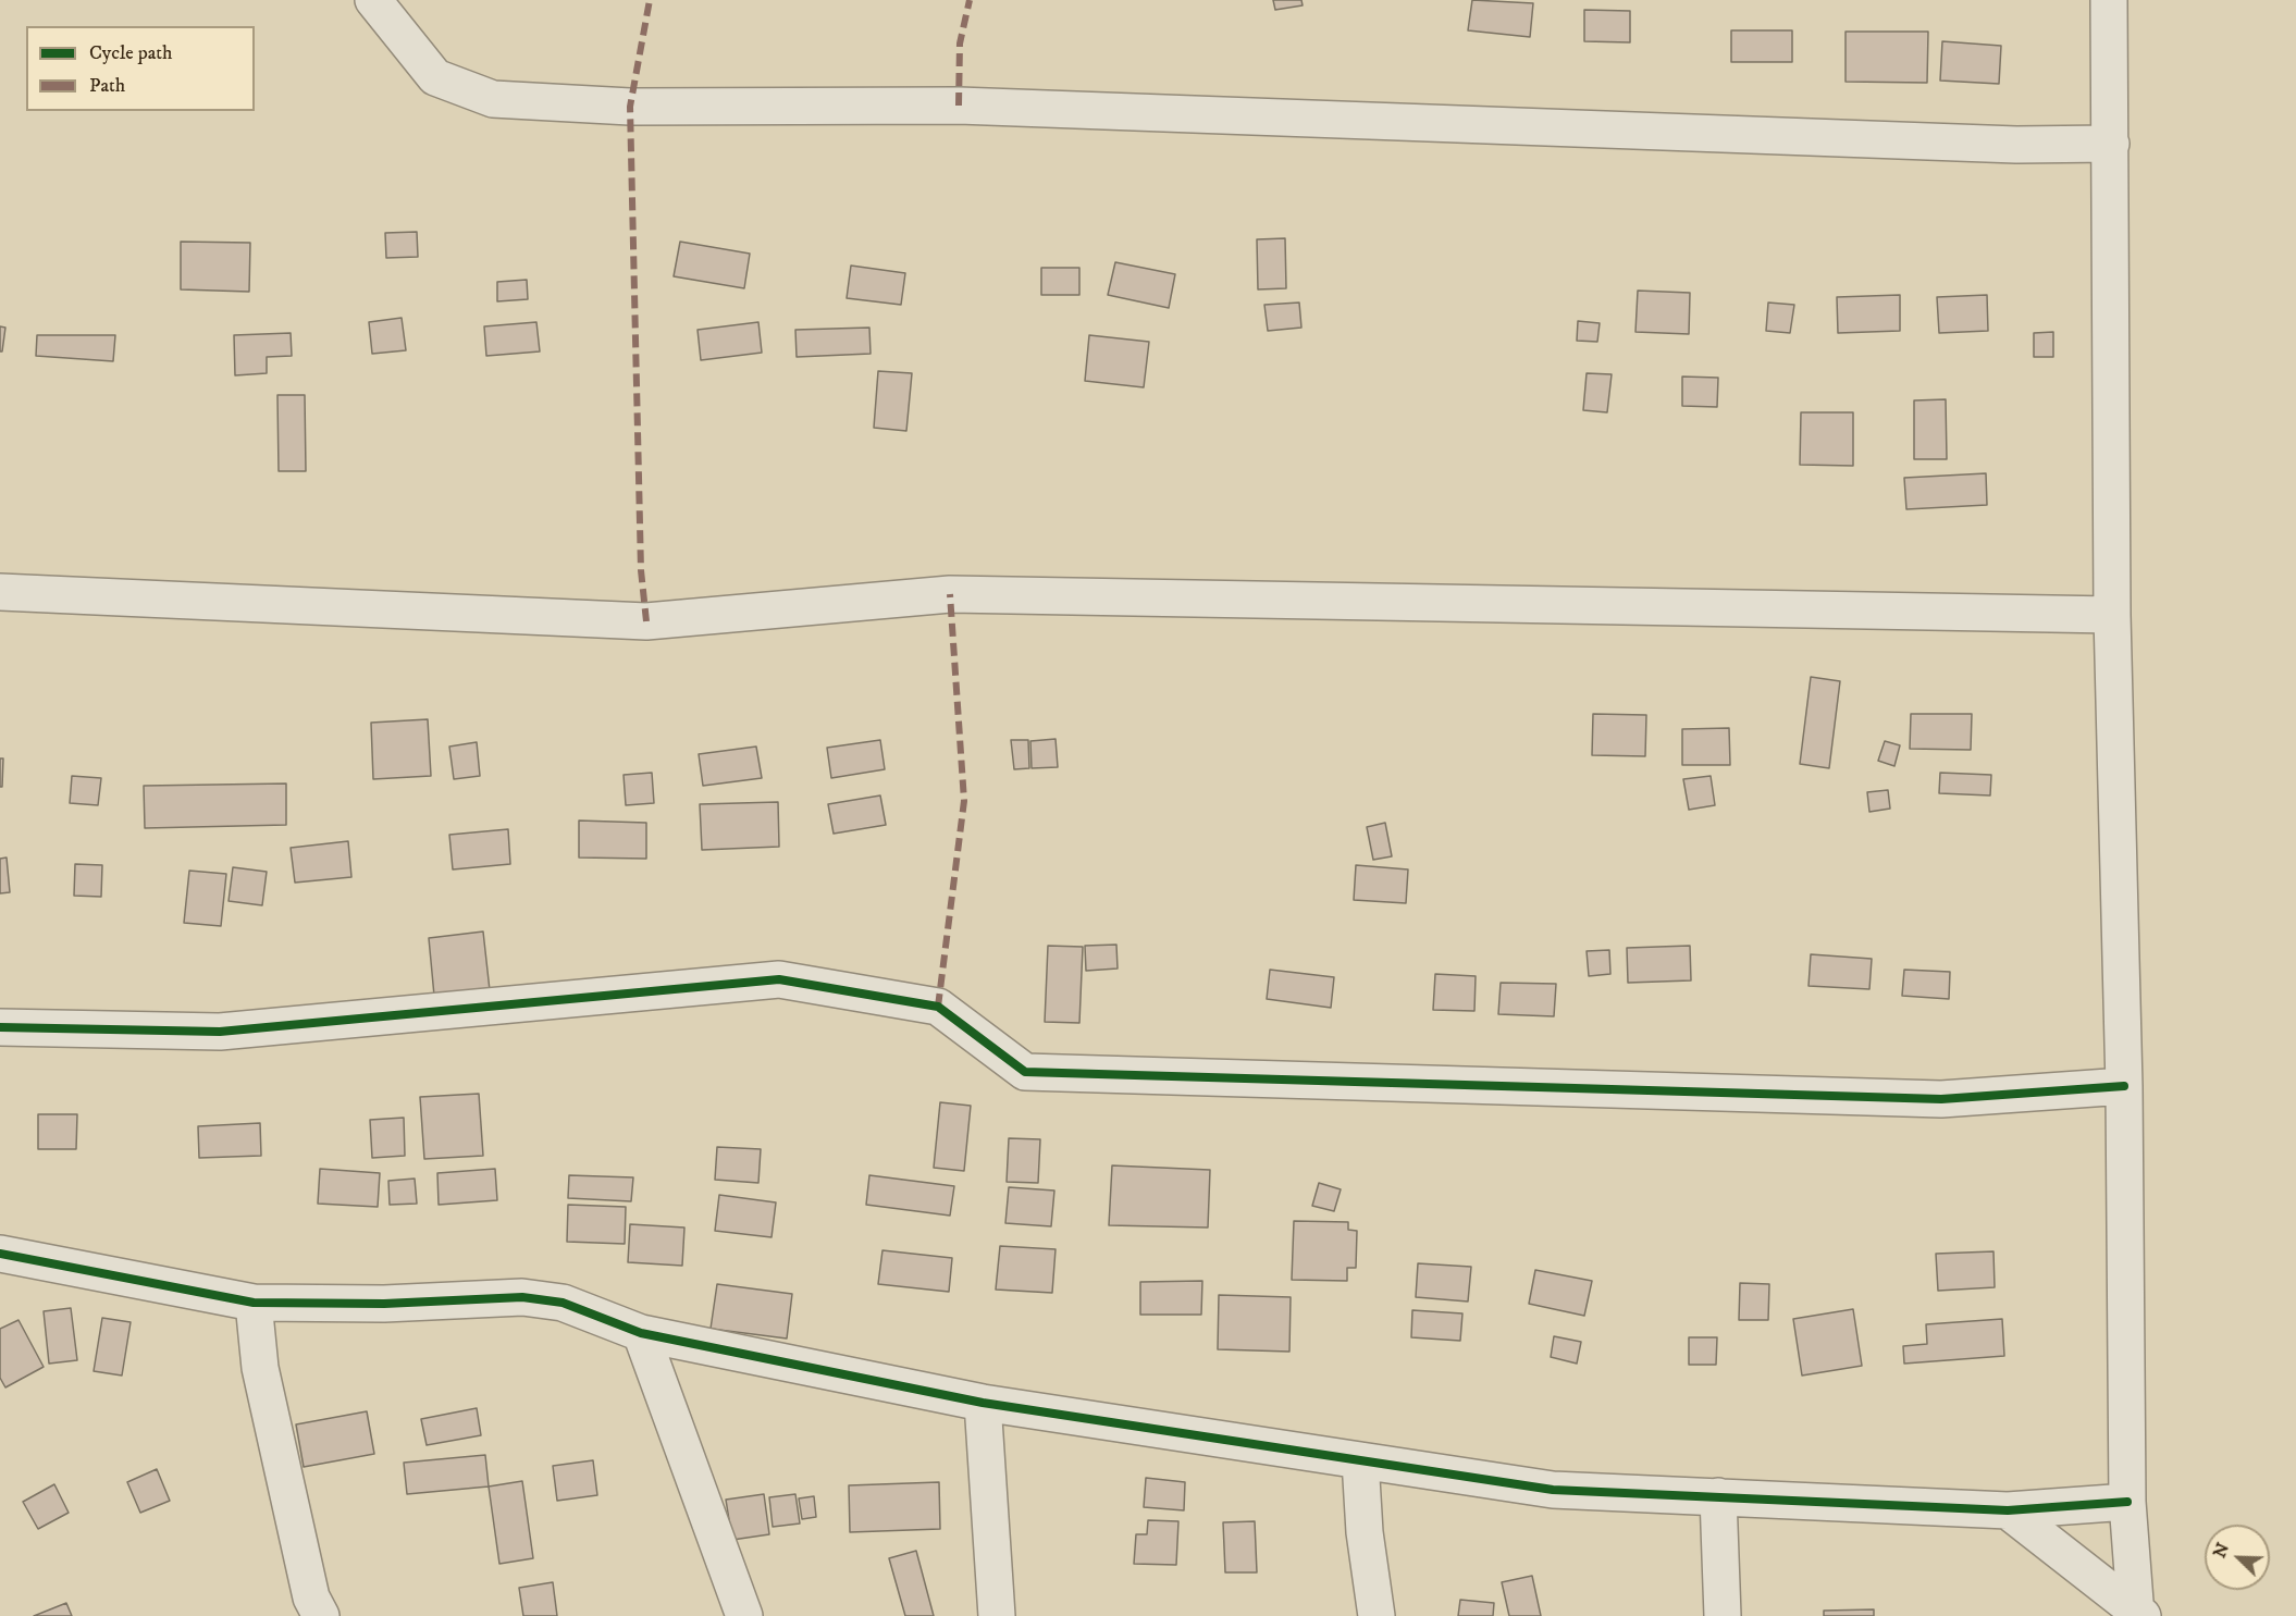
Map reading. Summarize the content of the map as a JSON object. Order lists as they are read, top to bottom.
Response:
{
  "legend": ["Cycle path", "Path"],
  "north": "top left"
}
